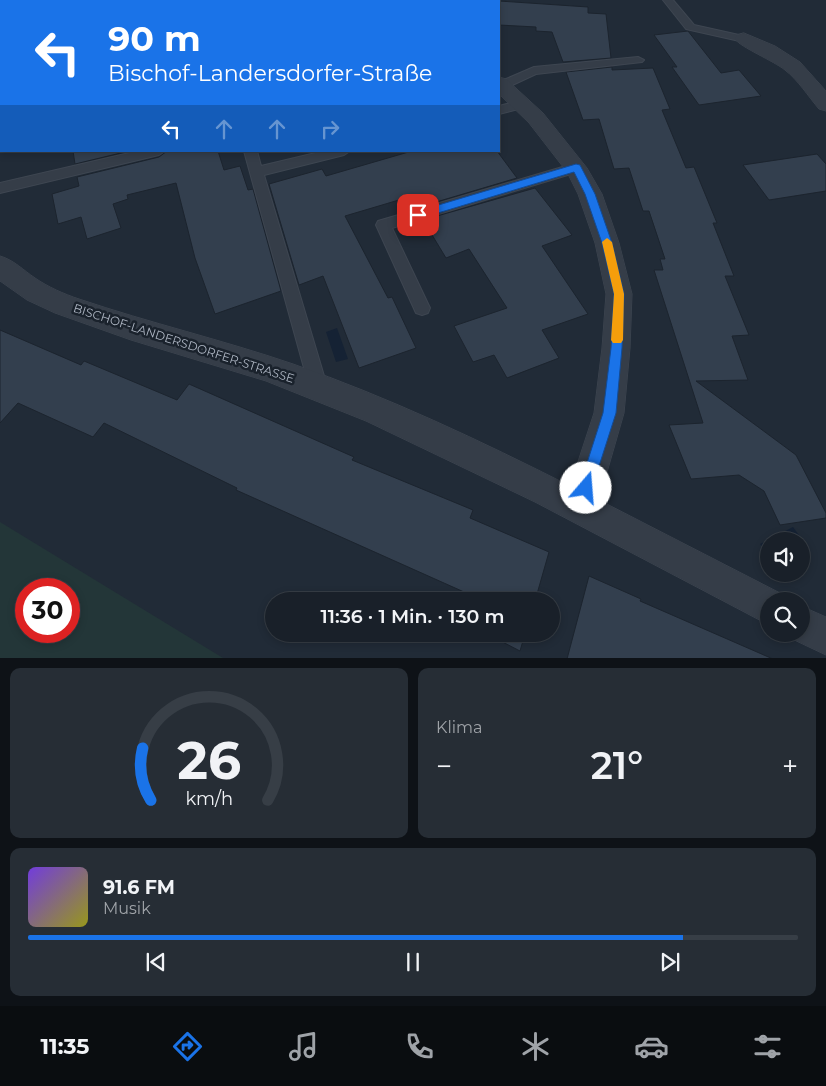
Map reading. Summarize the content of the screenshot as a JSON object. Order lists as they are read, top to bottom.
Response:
{
  "streets": {
    "street": ["BISCHOF-LANDERSDORFER-STRASSE"]
  },
  "page": {
    "turn": ["90 m", "Bischof-Landersdorfer-Straße"],
    "limit": "30",
    "trip": "11:36 · 1 Min. · 130 m",
    "tile": "Klima",
    "heat": ["−", "21°", "+"],
    "song": ["91.6 FM", "Musik"],
    "tabs": "11:35",
    "gauge": ["26", "km/h"]
  }
}
